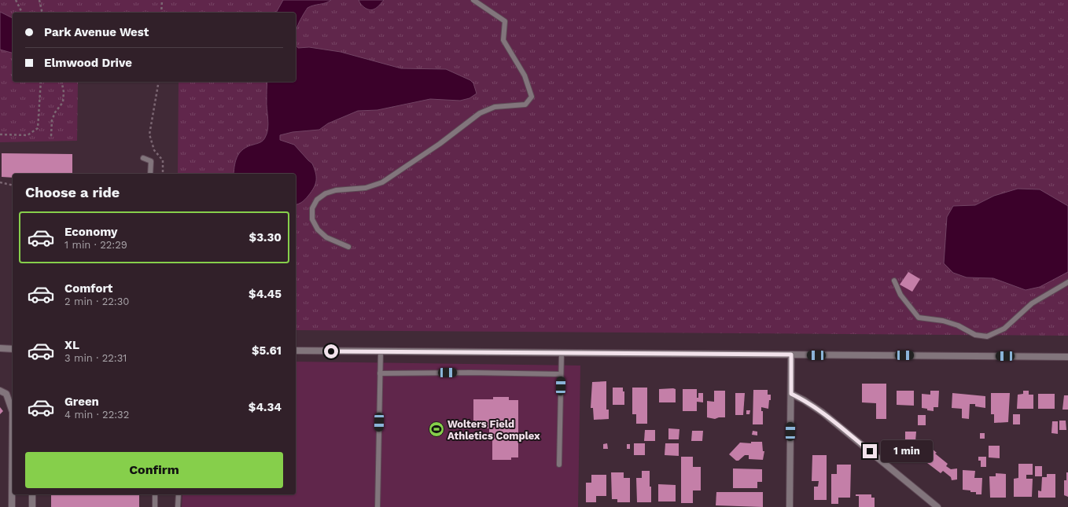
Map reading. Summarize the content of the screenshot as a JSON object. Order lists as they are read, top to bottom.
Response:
{
  "places": {
    "sports": ["Wolters Field Athletics Complex"]
  },
  "page": {
    "banner": ["Park Avenue West", "Elmwood Drive"],
    "heading": "Choose a ride",
    "list": [
      {
        "name": "Economy",
        "note": "1 min · 22:29",
        "value": "$3.30"
      },
      {
        "name": "Comfort",
        "note": "2 min · 22:30",
        "value": "$4.45"
      },
      {
        "name": "XL",
        "note": "3 min · 22:31",
        "value": "$5.61"
      },
      {
        "name": "Green",
        "note": "4 min · 22:32",
        "value": "$4.34"
      }
    ],
    "bubble": "1 min",
    "buttons": "Confirm"
  }
}
